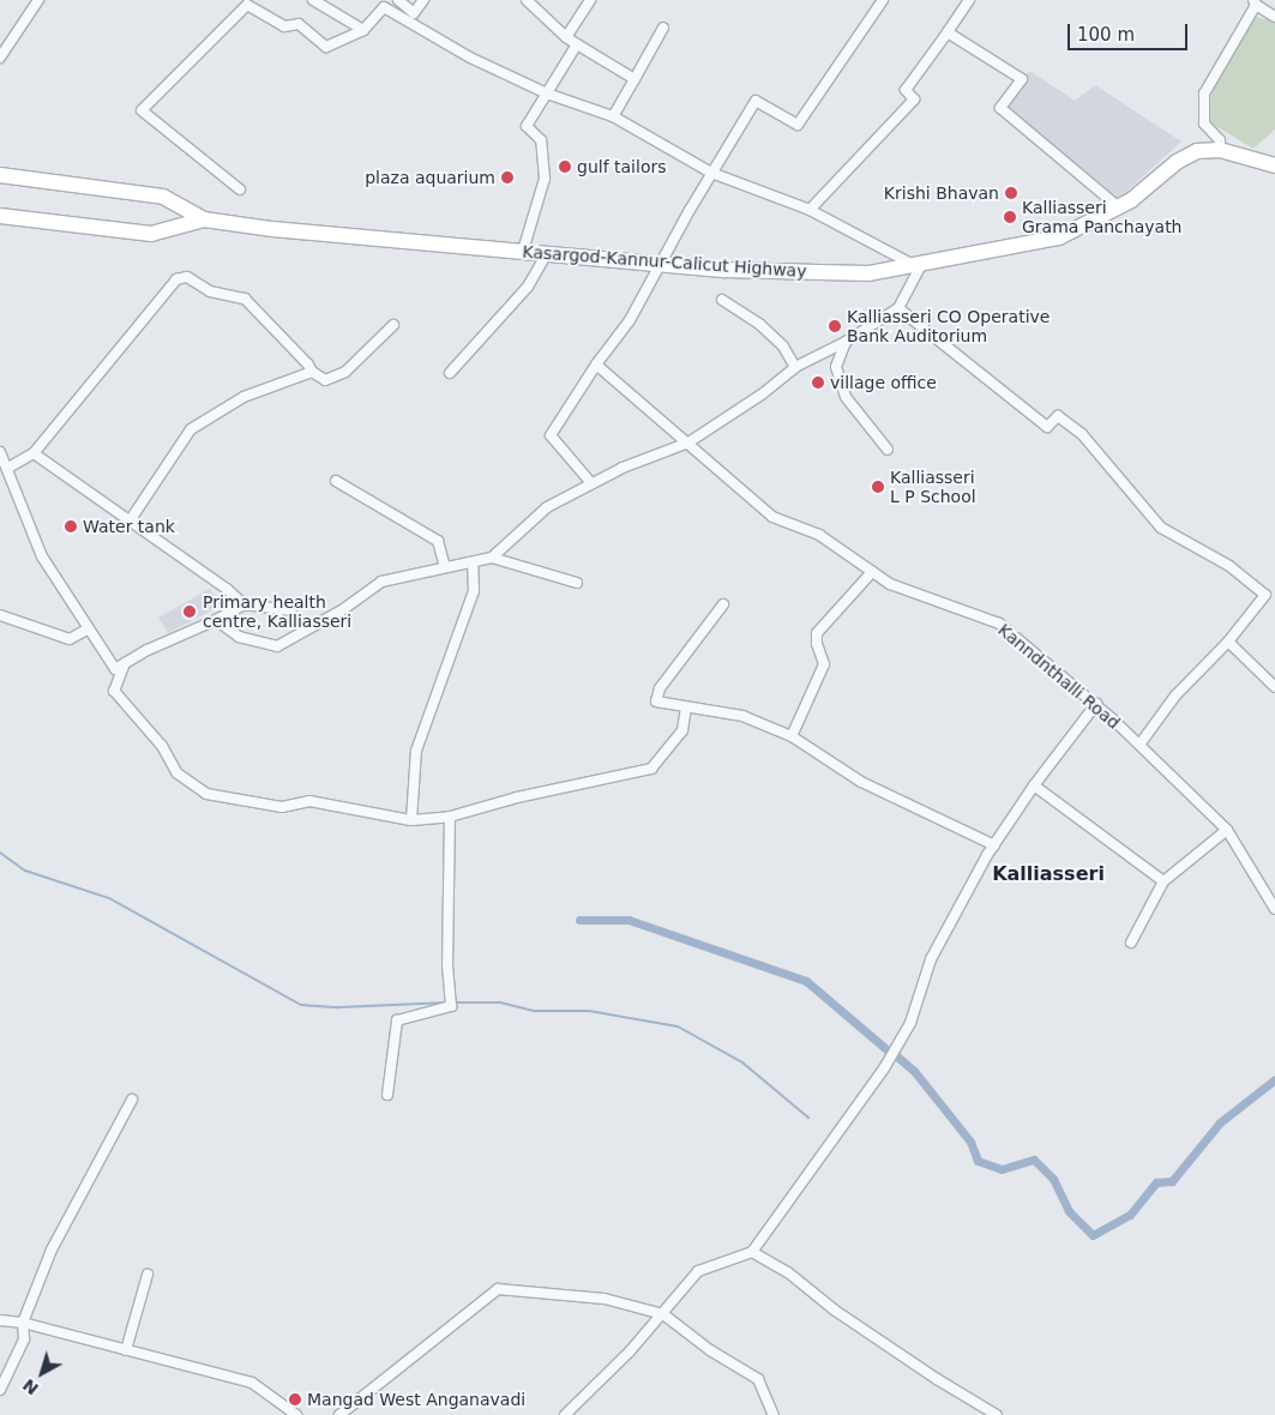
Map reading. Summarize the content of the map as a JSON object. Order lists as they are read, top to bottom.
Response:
{
  "streets": {
    "highway": ["Kasargod-Kannur-Calicut Highway"],
    "street": ["Kanndnthalli Road"]
  },
  "districts": ["Kalliasseri"],
  "places": [
    "gulf tailors",
    "plaza aquarium",
    "Krishi Bhavan",
    "Kalliasseri Grama Panchayath",
    "Kalliasseri CO Operative Bank Auditorium",
    "village office",
    "Kalliasseri L P School",
    "Water tank",
    "Primary health centre, Kalliasseri",
    "Mangad West Anganavadi"
  ],
  "scale_bar": "100 m",
  "north": "bottom left"
}
